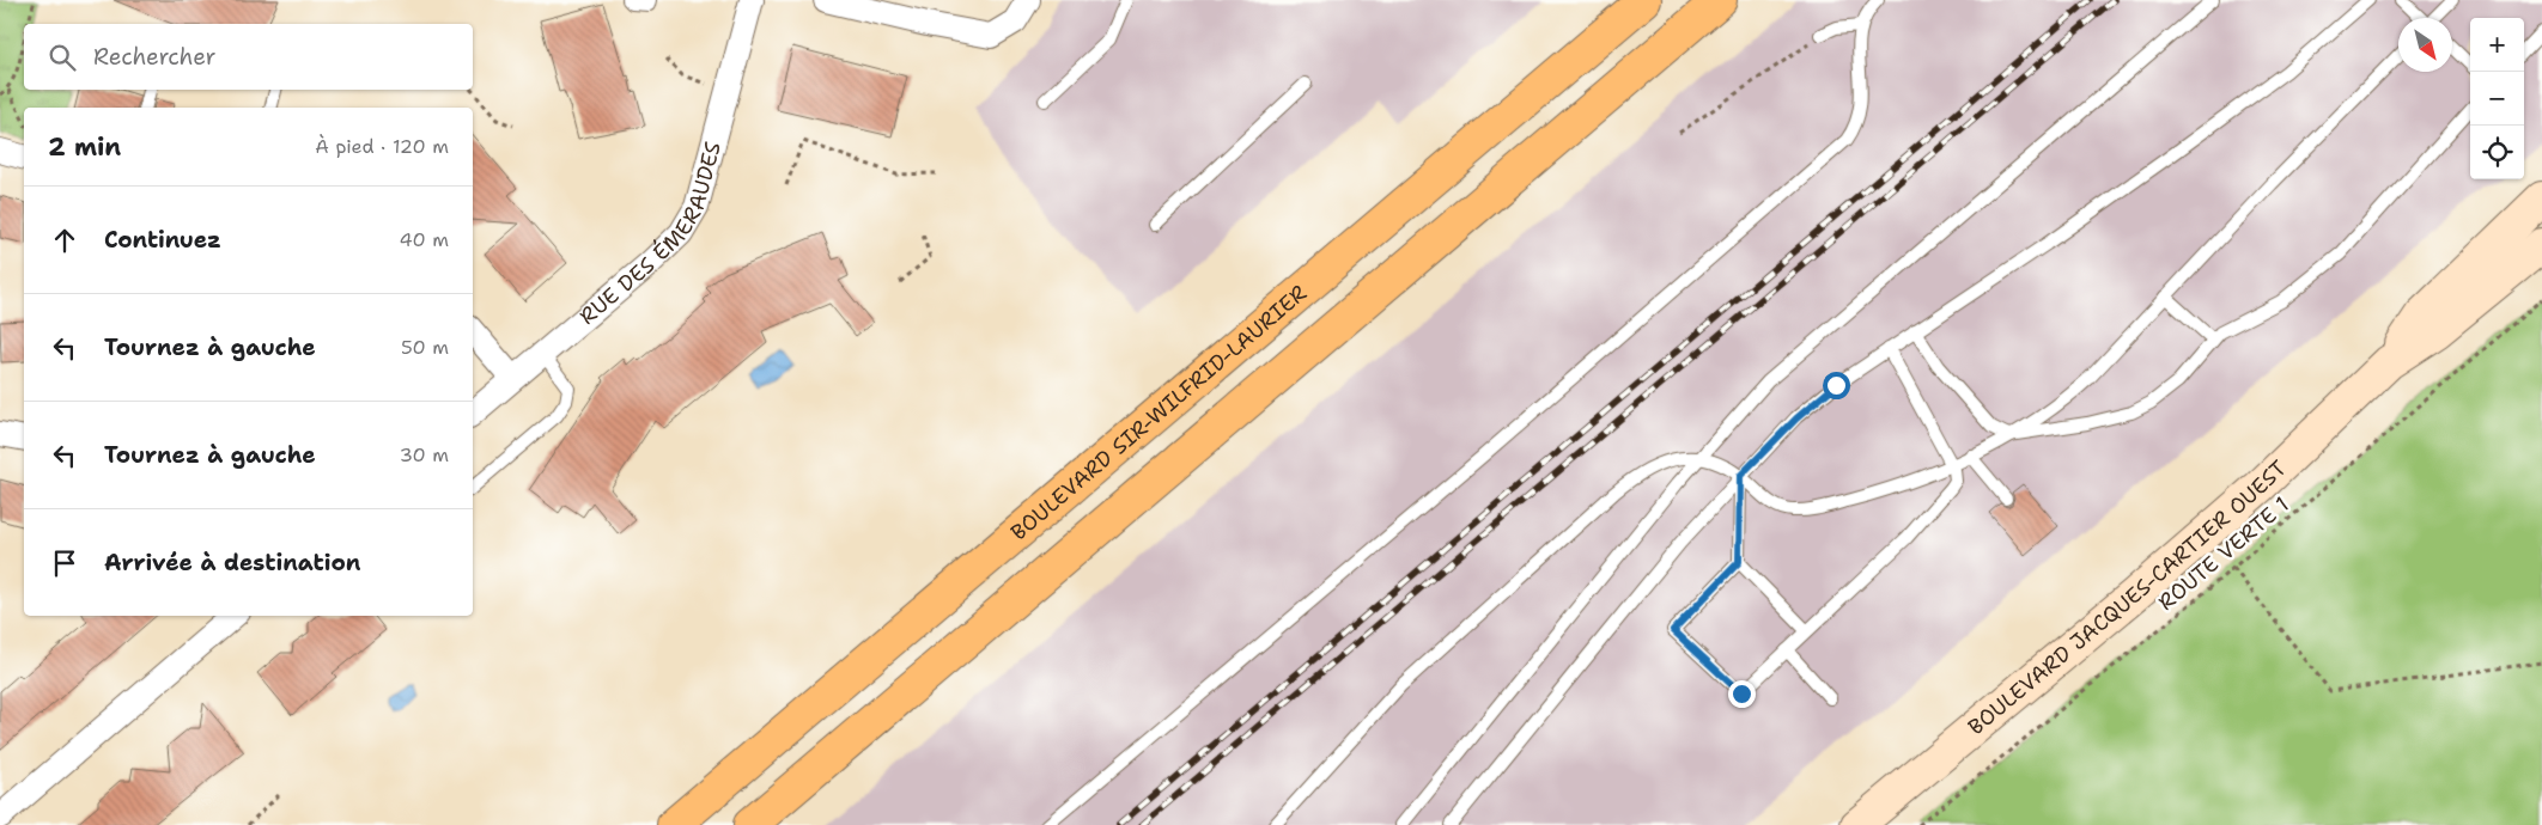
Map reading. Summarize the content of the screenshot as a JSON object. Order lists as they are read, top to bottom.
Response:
{
  "streets": {
    "highway": ["BOULEVARD SIR-WILFRID-LAURIER"],
    "main road": ["BOULEVARD JACQUES-CARTIER OUEST"],
    "street": ["RUE DES ÉMERAUDES"],
    "path": ["ROUTE VERTE 1"]
  },
  "north": "bottom right",
  "page": {
    "map_buttons": ["+", "−"],
    "search": "Rechercher",
    "heading": ["2 min", "À pied · 120 m"],
    "list": [
      ["Continuez", "40 m"],
      ["Tournez à gauche", "50 m"],
      ["Tournez à gauche", "30 m"],
      "Arrivée à destination"
    ]
  }
}
